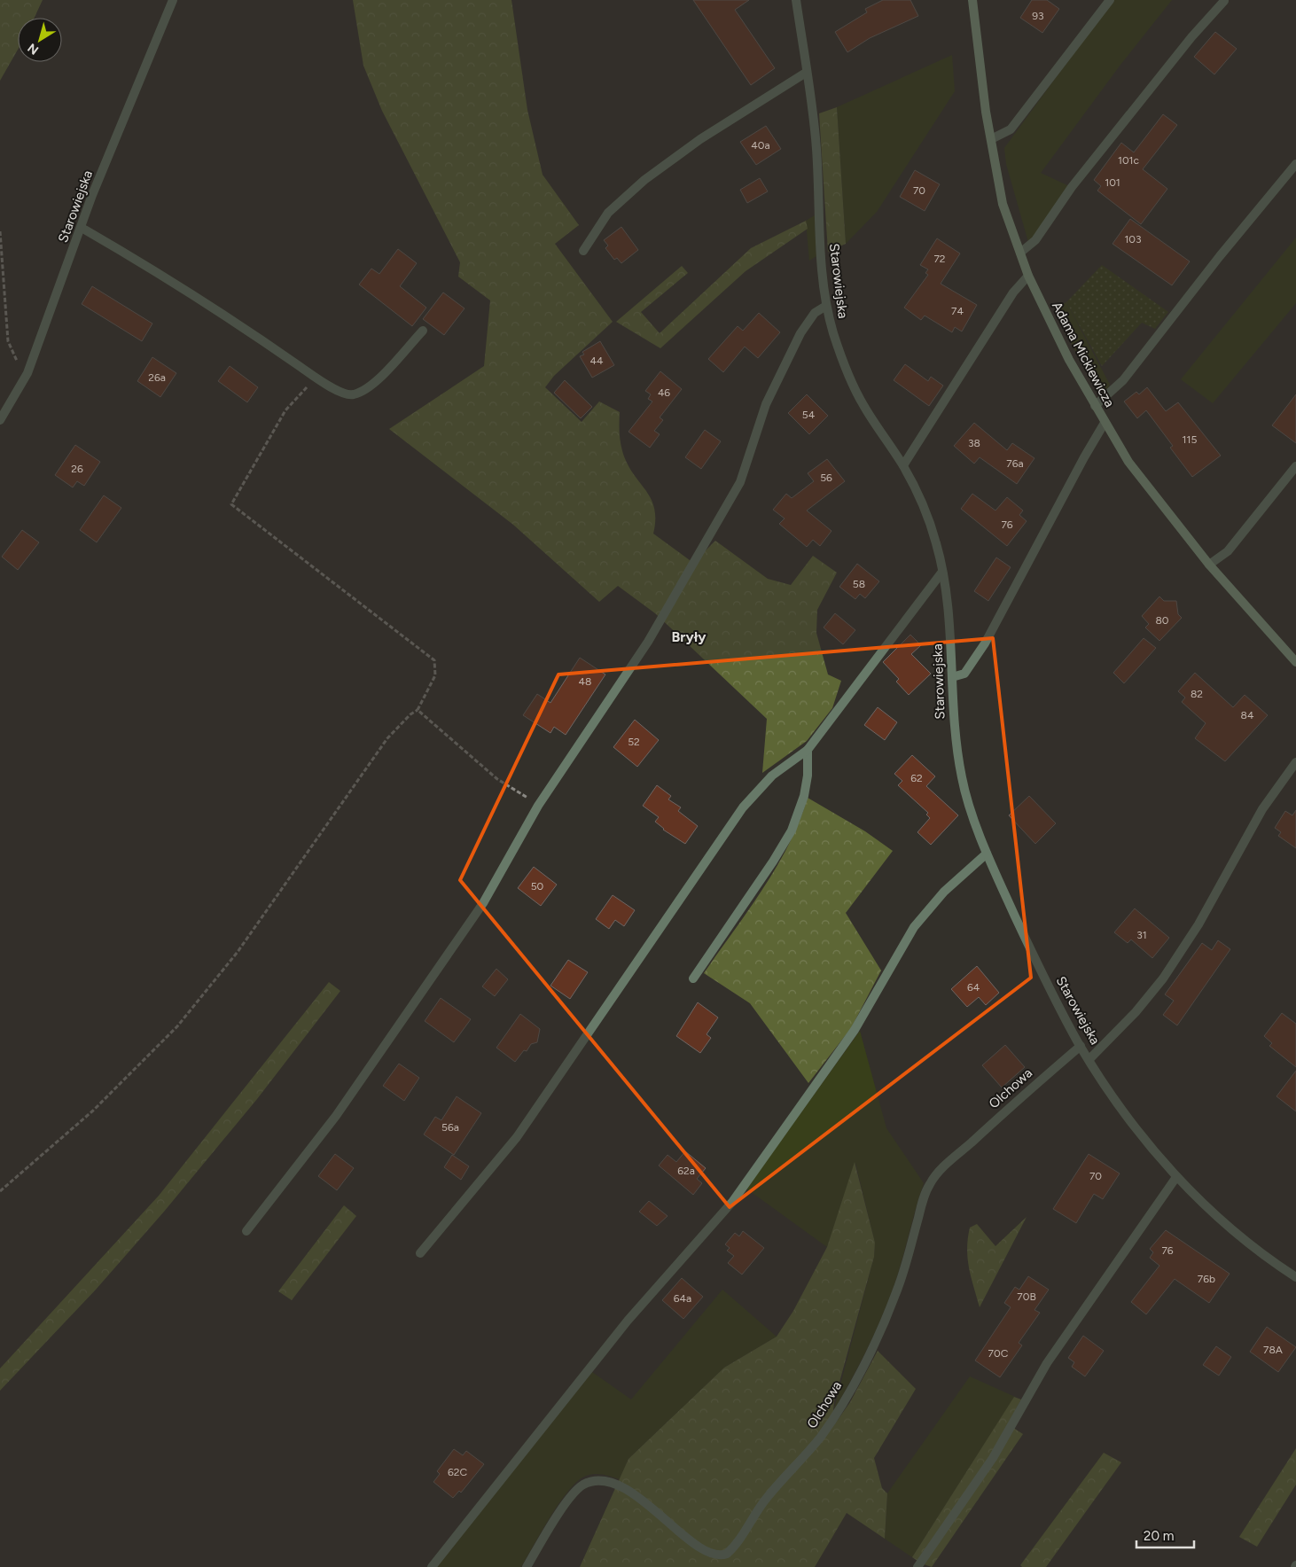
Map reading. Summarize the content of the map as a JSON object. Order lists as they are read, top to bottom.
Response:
{
  "streets": {
    "street": ["Starowiejska", "Adama Mickiewicza", "Olchowa"]
  },
  "crossings": [
    ["Starowiejska", "Olchowa"]
  ],
  "districts": ["Bryły"],
  "house_numbers": [
    "93",
    "40a",
    "101c",
    "101",
    "70",
    "103",
    "72",
    "74",
    "44",
    "26a",
    "46",
    "54",
    "115",
    "38",
    "76a",
    "26",
    "56",
    "76",
    "58",
    "80",
    "48",
    "82",
    "84",
    "52",
    "62",
    "50",
    "31",
    "64",
    "56a",
    "62a",
    "70",
    "76",
    "76b",
    "70B",
    "64a",
    "78A",
    "70C",
    "62C"
  ],
  "scale_bar": "20 m",
  "north": "bottom left"
}
